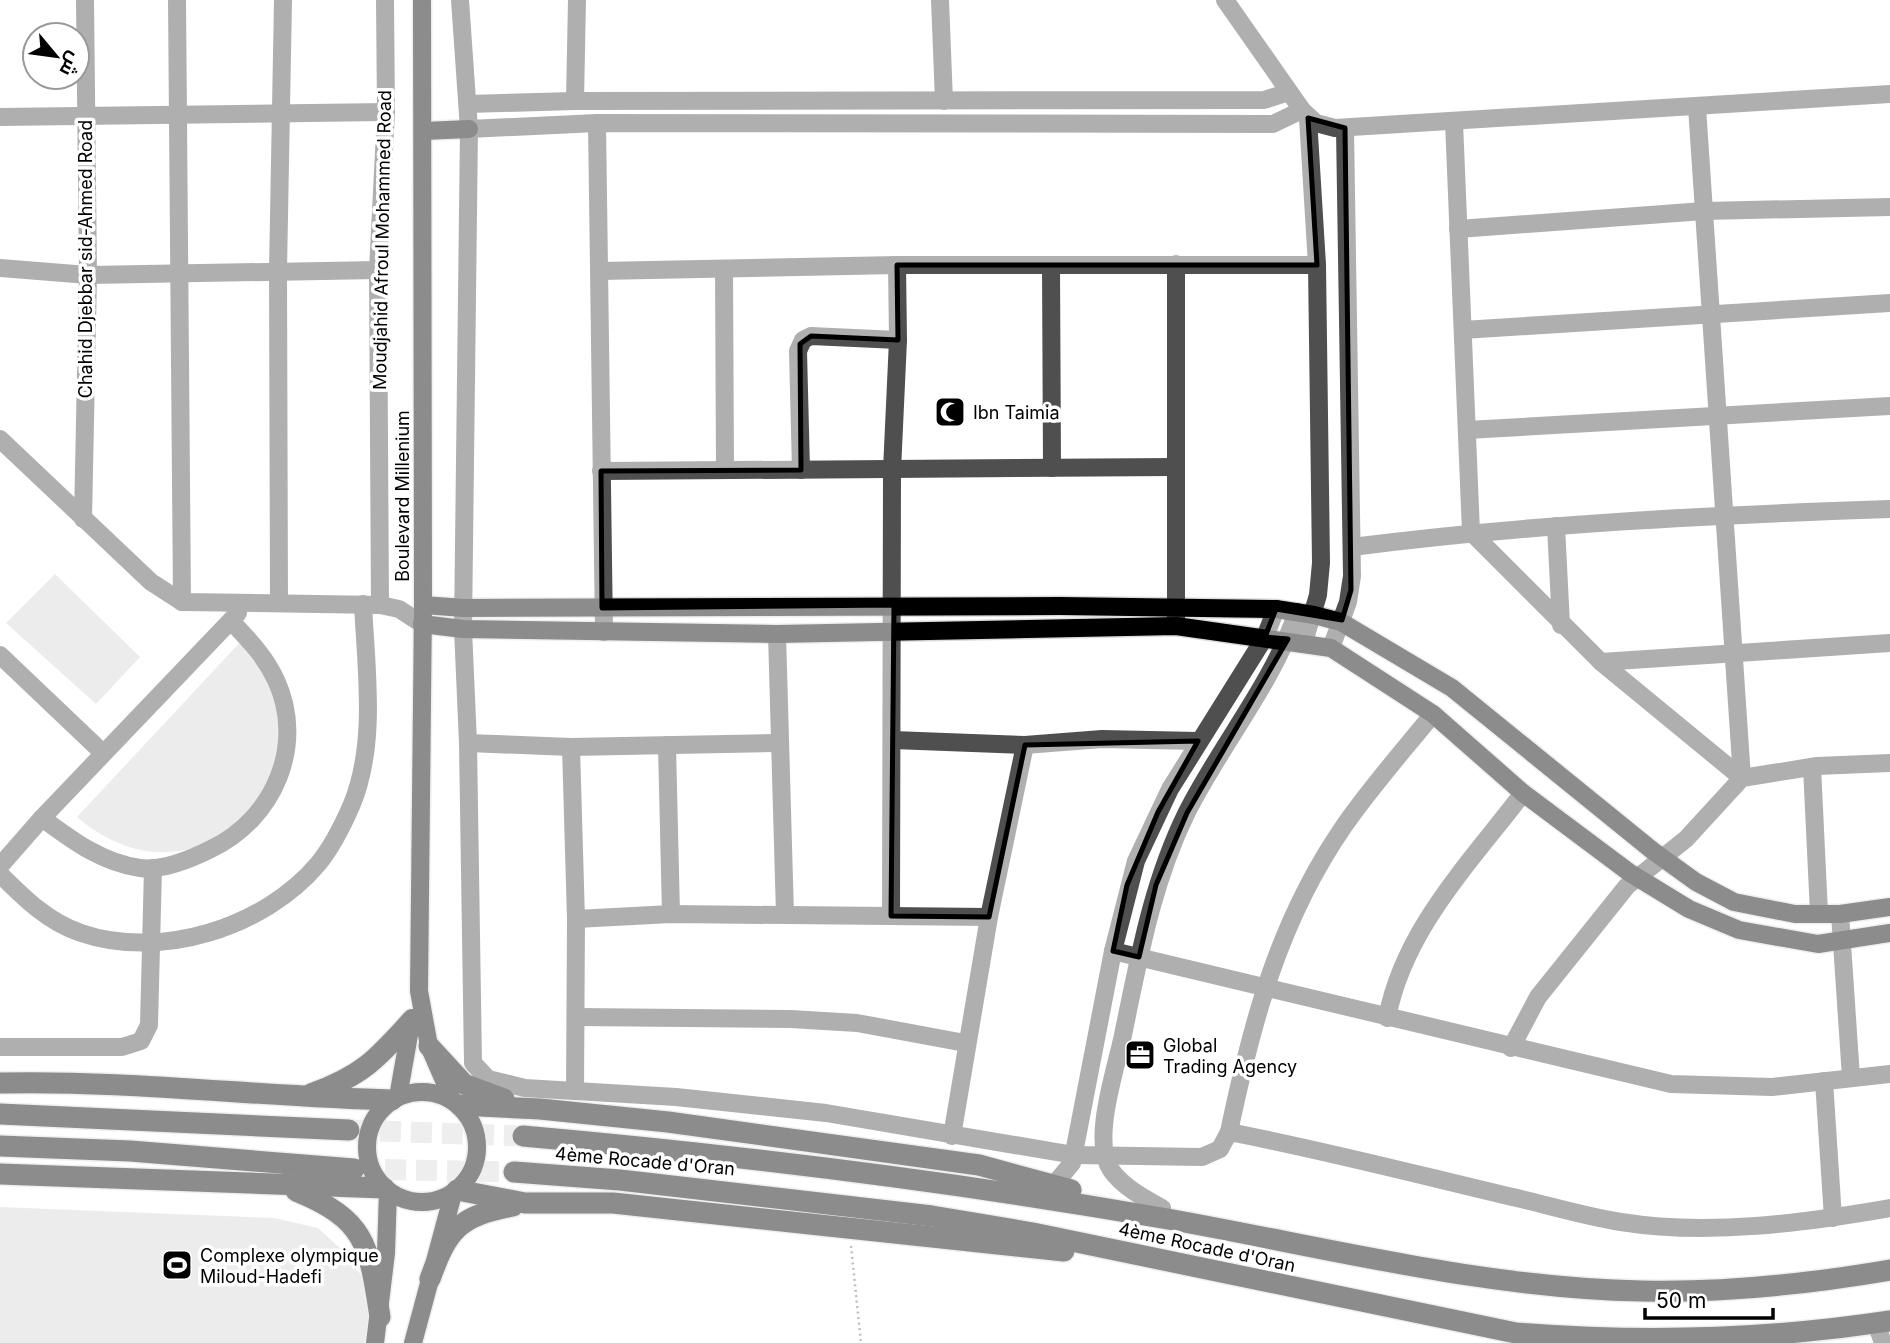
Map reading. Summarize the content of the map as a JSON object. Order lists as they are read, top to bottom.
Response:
{
  "streets": {
    "highway": ["4ème Rocade d'Oran"],
    "main road": ["Boulevard Millenium"],
    "street": ["Moudjahid Afroul Mohammed Road", "Chahid Djebbar sid-Ahmed Road"]
  },
  "places": {
    "mosque": ["Ibn Taimia"],
    "office": ["Global Trading Agency"],
    "sports": ["Complexe olympique Miloud-Hadefi"]
  },
  "scale_bar": "50 m",
  "north": "bottom right"
}
